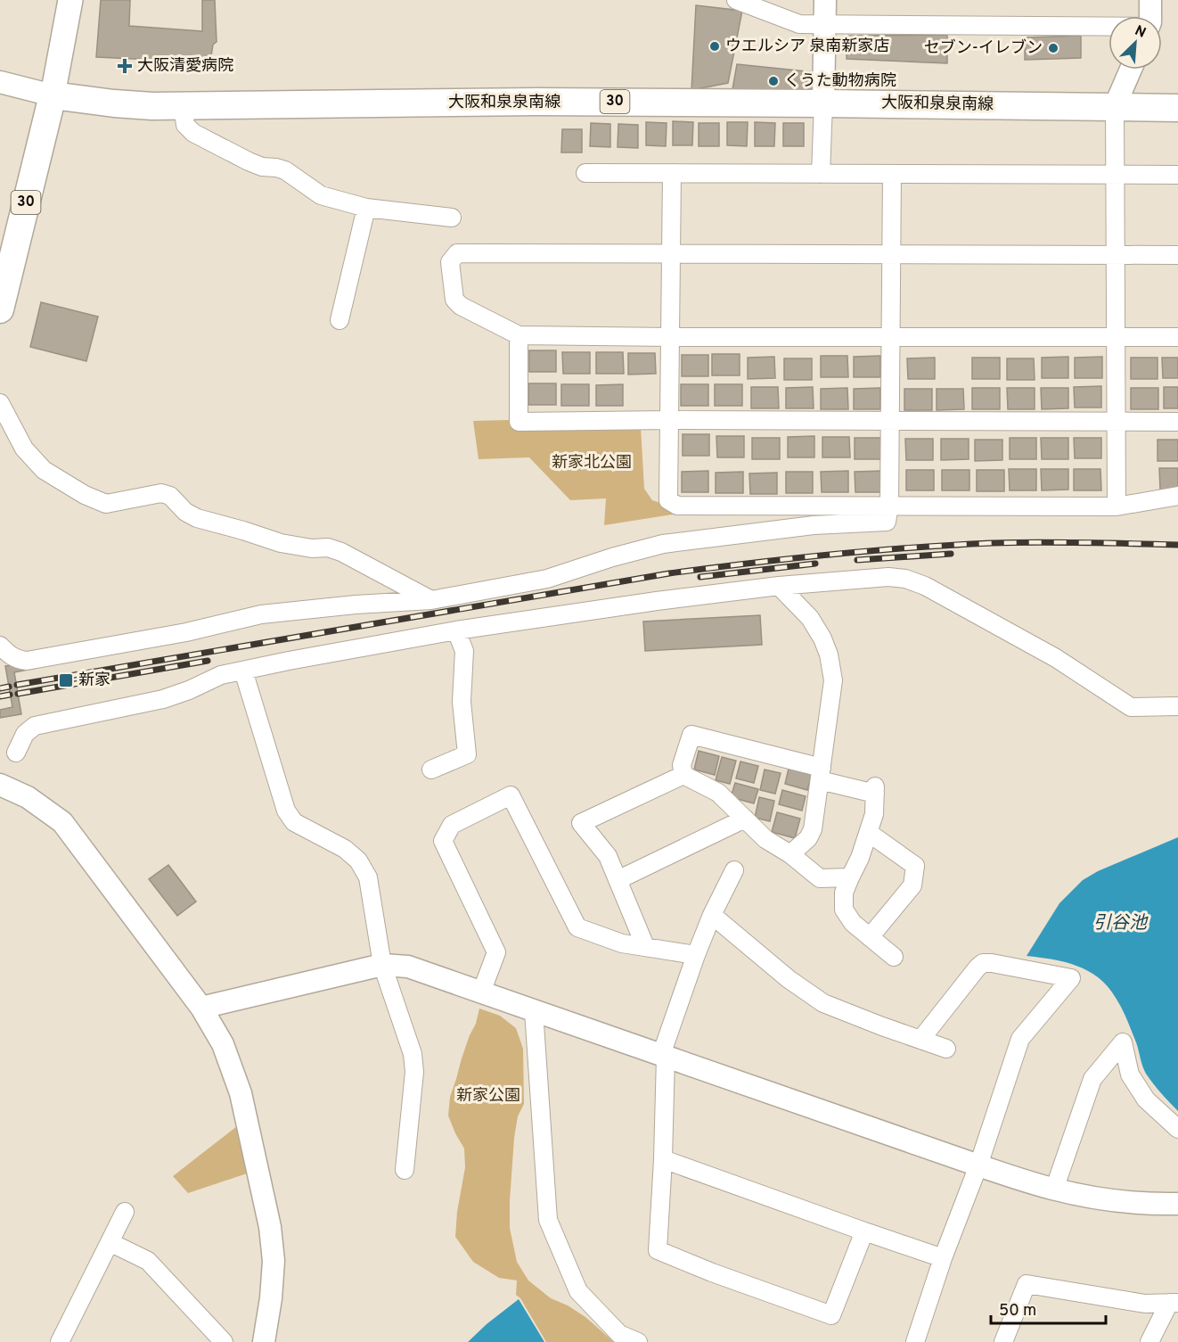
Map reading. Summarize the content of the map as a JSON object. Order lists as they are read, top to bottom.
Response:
{
  "streets": {
    "main road": ["30", "大阪和泉泉南線"]
  },
  "crossings": [
    ["30", "大阪和泉泉南線"]
  ],
  "water": ["引谷池"],
  "parks": ["新家北公園", "新家公園"],
  "places": {
    "other": ["ウエルシア 泉南新家店", "セブン-イレブン", "くうた動物病院"],
    "health": ["大阪清愛病院"],
    "transit": ["新家"]
  },
  "scale_bar": "50 m",
  "north": "top right"
}
